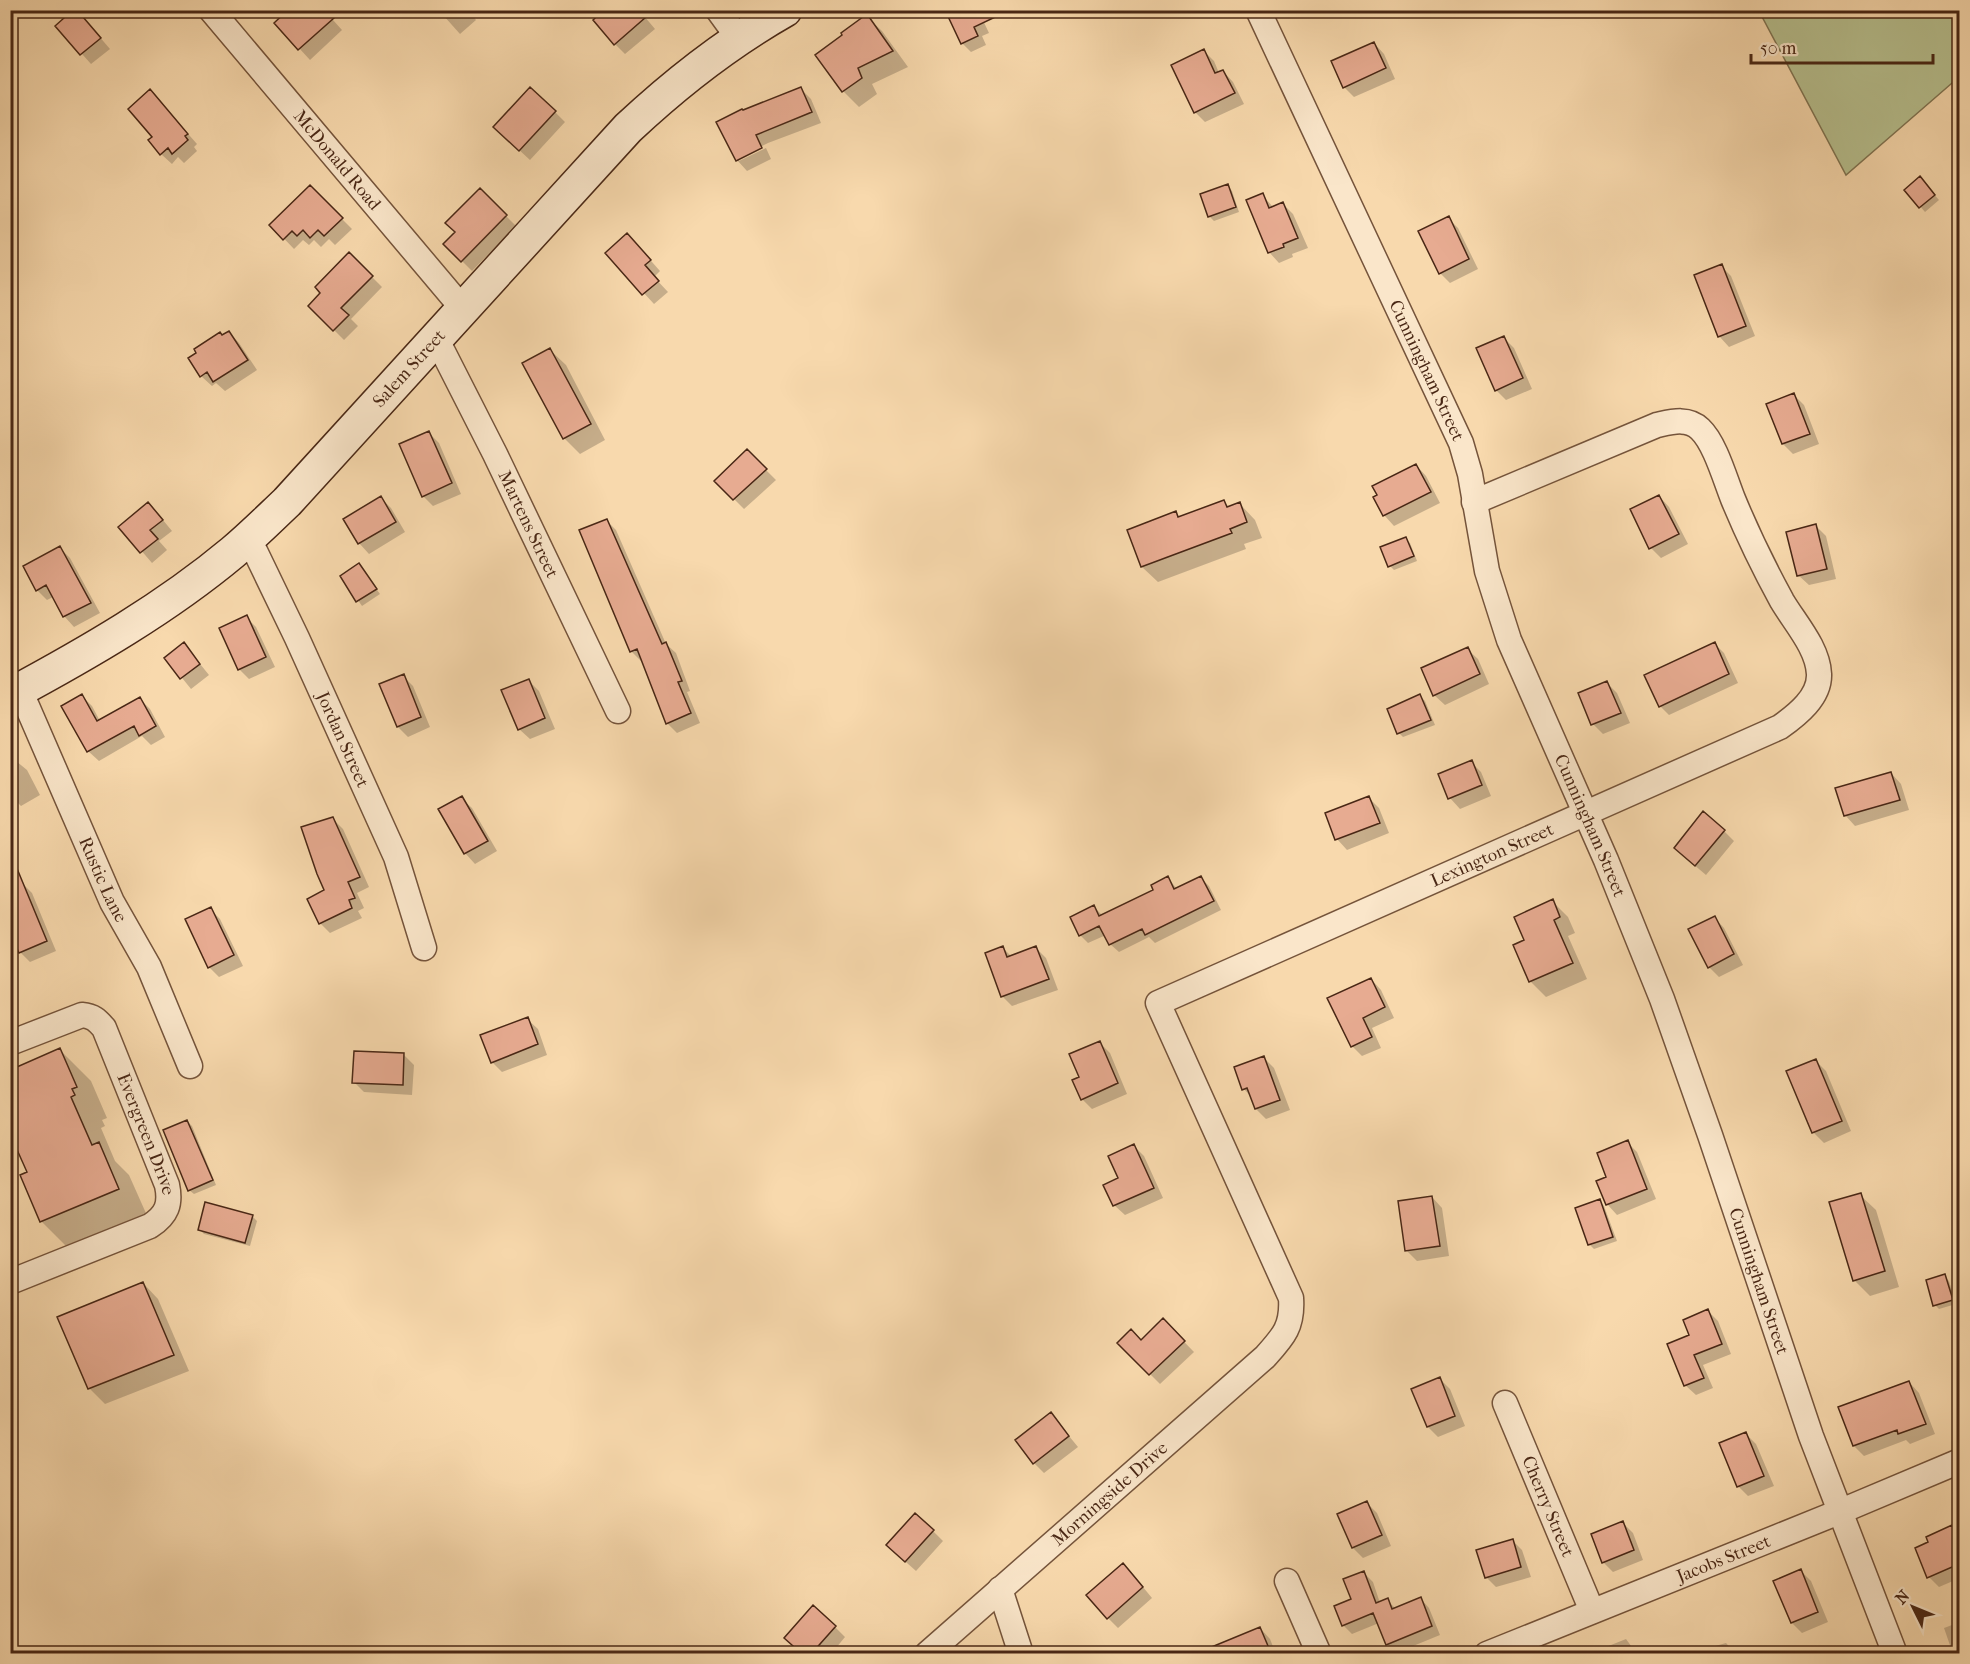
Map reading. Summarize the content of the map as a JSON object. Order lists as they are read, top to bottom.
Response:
{
  "streets": {
    "street": [
      "McDonald Road",
      "Salem Street",
      "Cunningham Street",
      "Martens Street",
      "Jordan Street",
      "Lexington Street",
      "Rustic Lane",
      "Evergreen Drive",
      "Morningside Drive",
      "Cherry Street",
      "Jacobs Street"
    ]
  },
  "crossings": [
    ["McDonald Road", "Salem Street"],
    ["Salem Street", "Martens Street"],
    ["Salem Street", "Jordan Street"],
    ["Salem Street", "Rustic Lane"],
    ["Cunningham Street", "Lexington Street"],
    ["Cunningham Street", "Jacobs Street"],
    ["Lexington Street", "Morningside Drive"],
    ["Cherry Street", "Jacobs Street"]
  ],
  "scale_bar": "50 m",
  "north": "top left"
}
